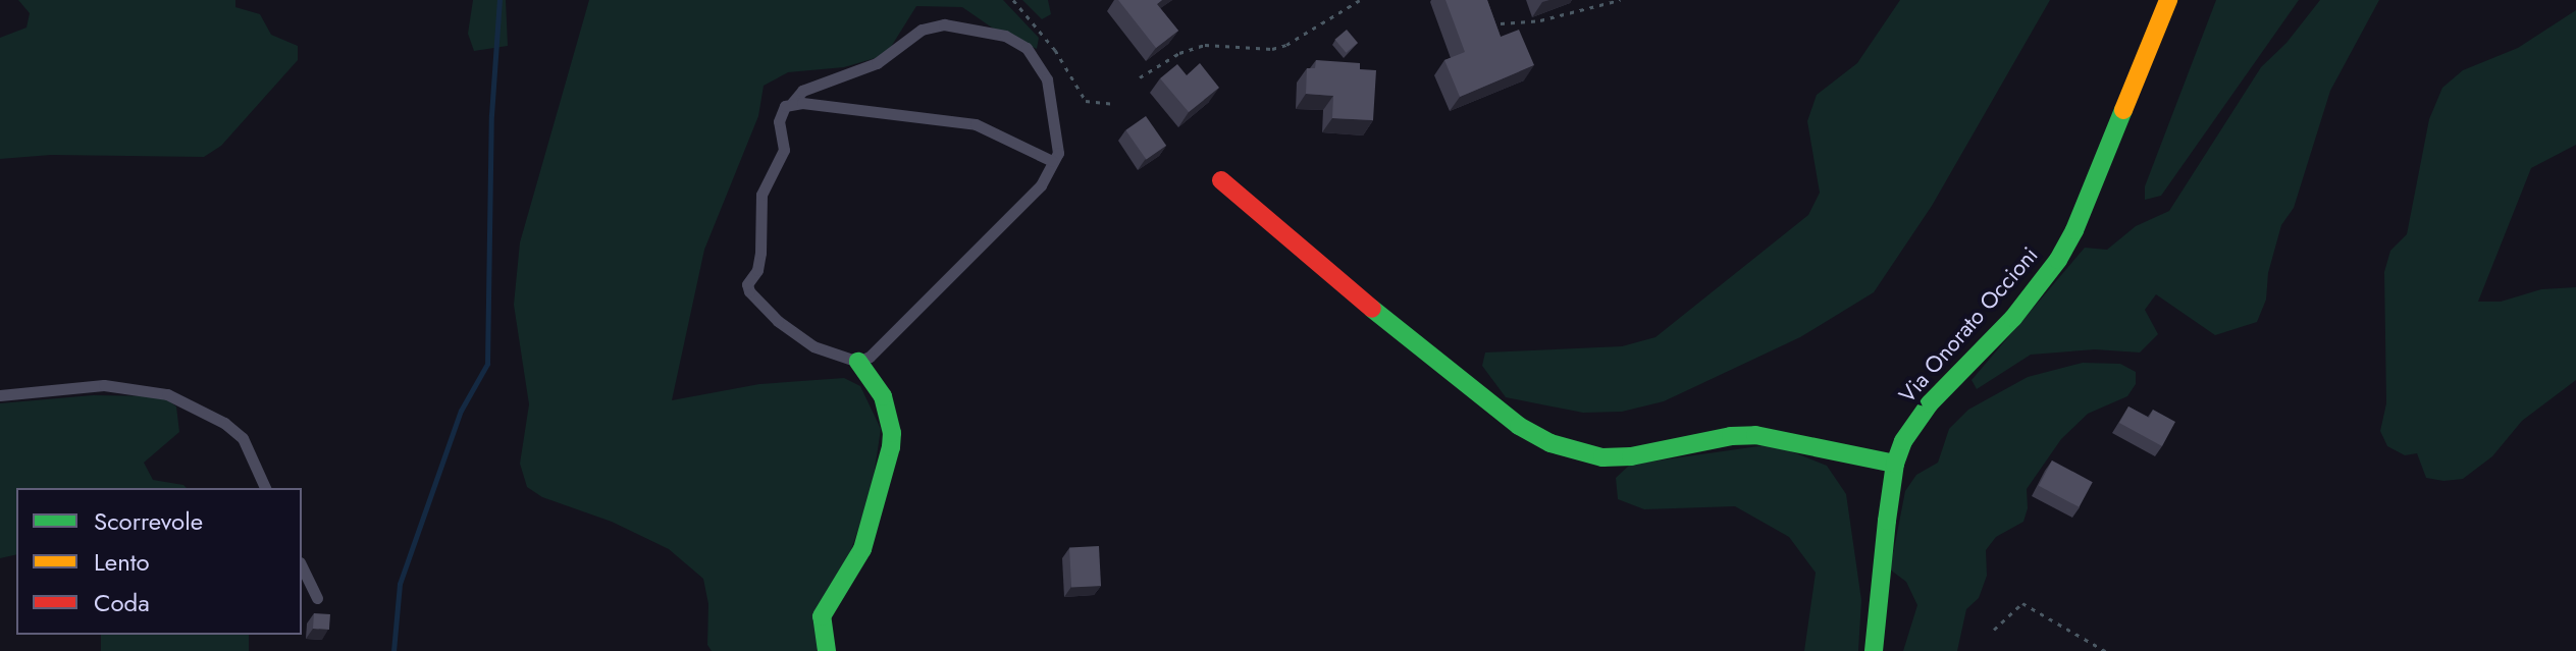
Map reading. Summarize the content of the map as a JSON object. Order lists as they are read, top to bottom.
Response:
{
  "streets": {
    "street": ["Via Onorato Occioni"]
  },
  "legend": ["Scorrevole", "Lento", "Coda"]
}
